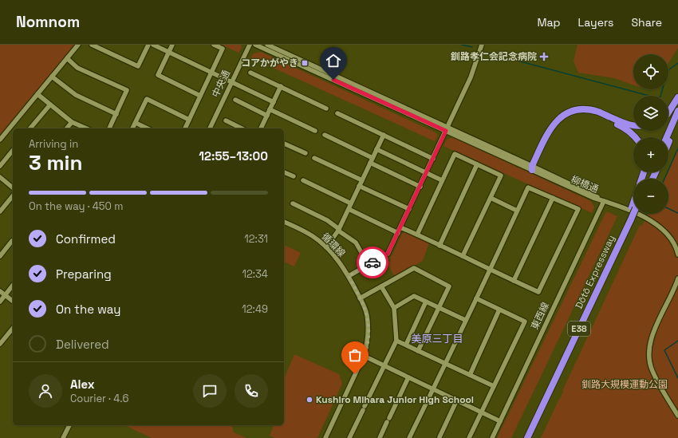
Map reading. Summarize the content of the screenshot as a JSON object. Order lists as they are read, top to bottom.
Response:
{
  "streets": {
    "highway": ["Dōtō Expressway", "E38"],
    "street": [
      "中央通",
      "柳橋通",
      "循環線",
      "東西線"
    ]
  },
  "crossings": [
    ["柳橋通", "東西線"]
  ],
  "districts": ["美原三丁目"],
  "parks": ["釧路大規模運動公園"],
  "places": {
    "health": ["釧路孝仁会記念病院"],
    "transit": ["コアかがやき"],
    "other": ["Kushiro Mihara Junior High School"]
  },
  "page": {
    "header": "Nomnom",
    "nav": ["Map", "Layers", "Share"],
    "map_buttons": ["+", "−"],
    "heading": ["3 min", "Arriving in", "12:55–13:00"],
    "panel": ["Alex", "Courier · 4.6"],
    "bar": "On the way · 450 m",
    "list": [
      ["Confirmed", "12:31"],
      ["Preparing", "12:34"],
      ["On the way", "12:49"],
      "Delivered"
    ]
  }
}
